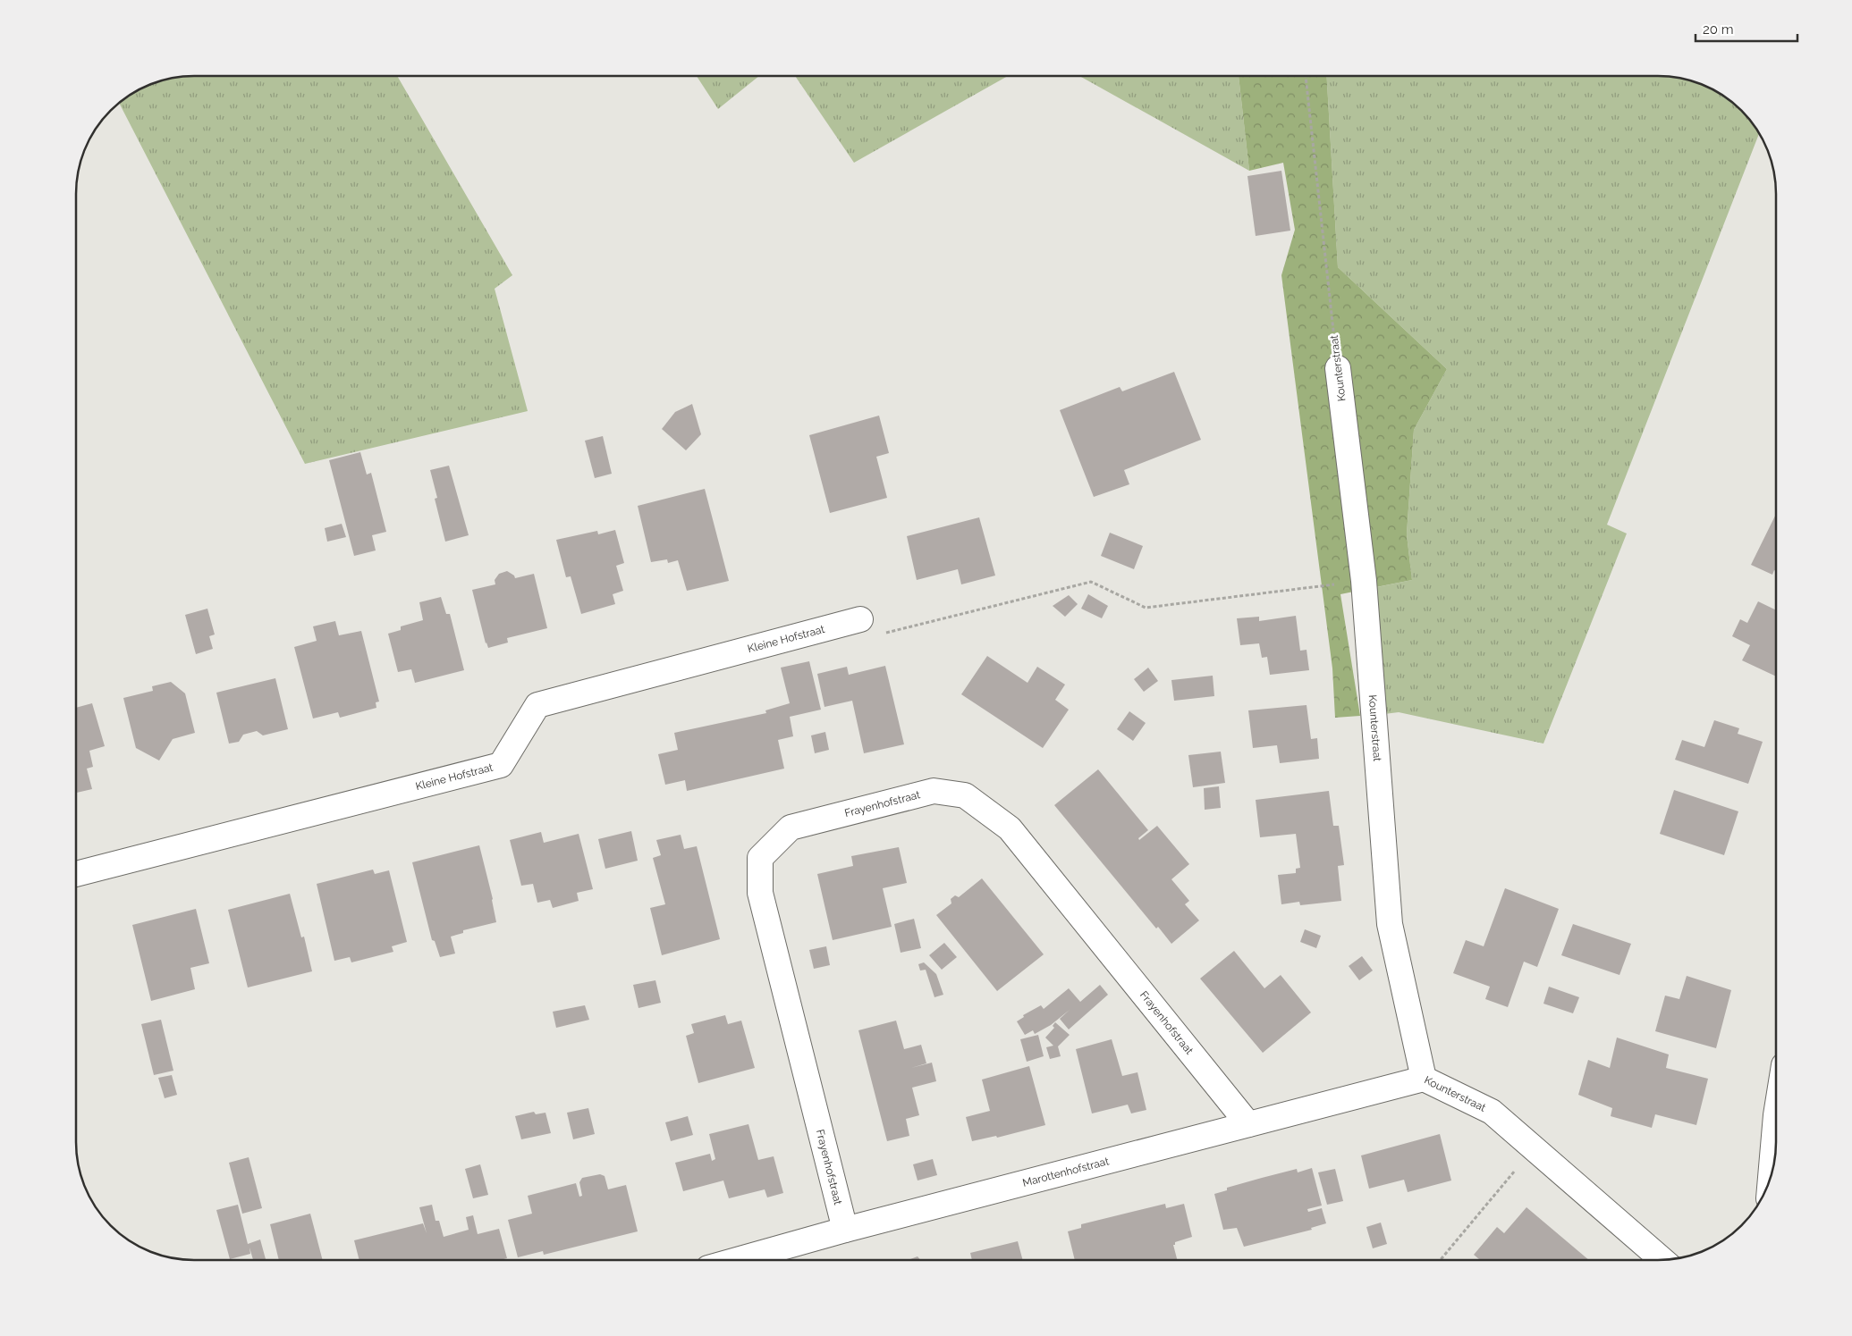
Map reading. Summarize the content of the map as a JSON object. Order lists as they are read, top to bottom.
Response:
{
  "streets": {
    "street": [
      "Kounterstraat",
      "Kleine Hofstraat",
      "Frayenhofstraat",
      "Marottenhofstraat"
    ]
  },
  "crossings": [
    ["Kounterstraat", "Marottenhofstraat"],
    ["Frayenhofstraat", "Marottenhofstraat"]
  ],
  "scale_bar": "20 m"
}
